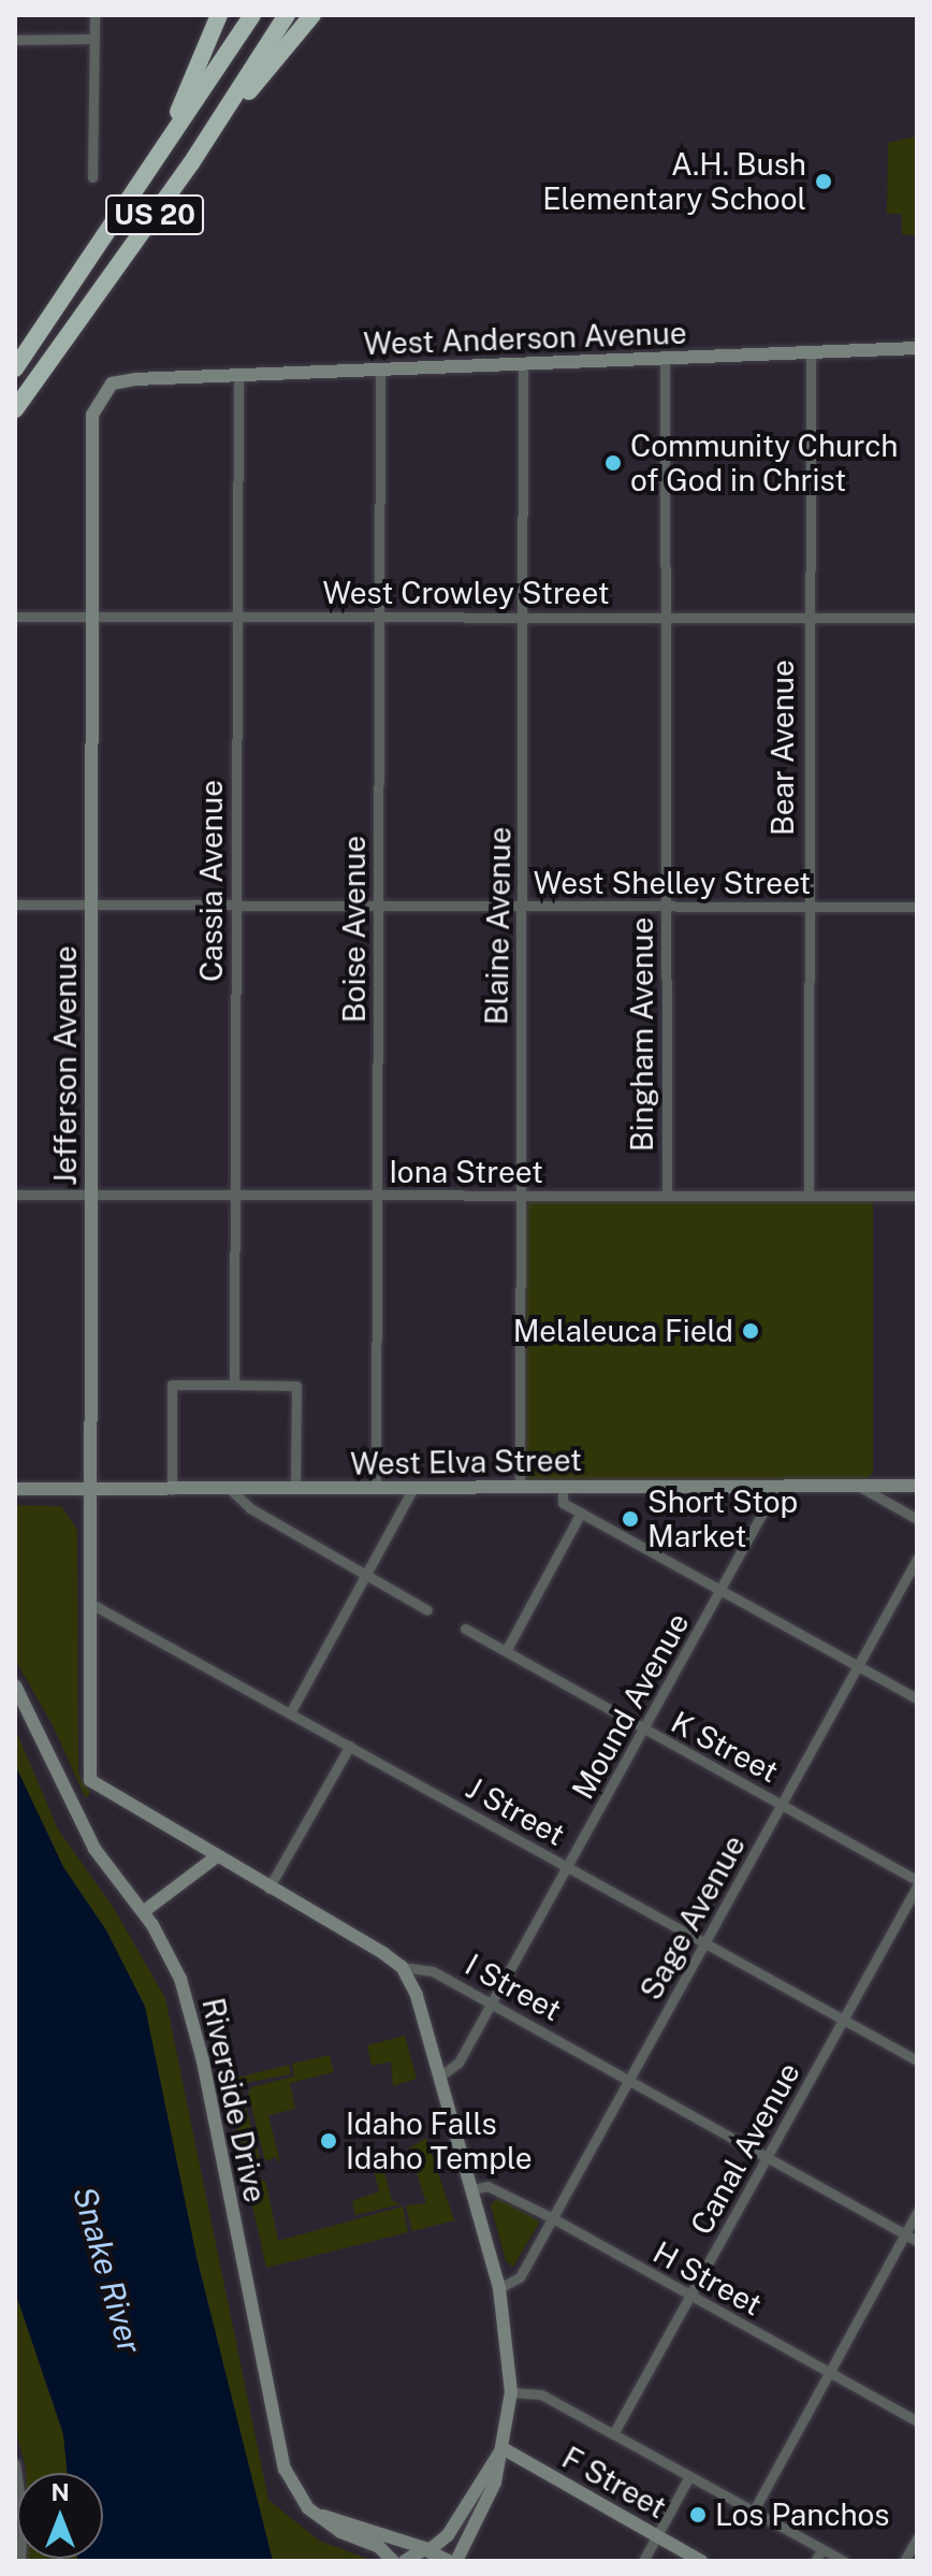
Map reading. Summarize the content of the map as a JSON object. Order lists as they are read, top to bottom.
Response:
{
  "streets": {
    "highway": ["US 20"],
    "street": [
      "West Anderson Avenue",
      "West Crowley Street",
      "Bear Avenue",
      "Cassia Avenue",
      "West Shelley Street",
      "Blaine Avenue",
      "Boise Avenue",
      "Bingham Avenue",
      "Jefferson Avenue",
      "Iona Street",
      "West Elva Street",
      "Mound Avenue",
      "K Street",
      "J Street",
      "Sage Avenue",
      "I Street",
      "Riverside Drive",
      "Canal Avenue",
      "H Street",
      "F Street"
    ]
  },
  "crossings": [
    ["West Anderson Avenue", "Bear Avenue"],
    ["West Anderson Avenue", "Cassia Avenue"],
    ["West Anderson Avenue", "Blaine Avenue"],
    ["West Anderson Avenue", "Boise Avenue"],
    ["West Anderson Avenue", "Bingham Avenue"],
    ["West Anderson Avenue", "Jefferson Avenue"],
    ["West Crowley Street", "Bear Avenue"],
    ["West Crowley Street", "Cassia Avenue"],
    ["West Crowley Street", "Blaine Avenue"],
    ["West Crowley Street", "Boise Avenue"],
    ["West Crowley Street", "Bingham Avenue"],
    ["West Crowley Street", "Jefferson Avenue"],
    ["Bear Avenue", "West Shelley Street"],
    ["Bear Avenue", "Iona Street"],
    ["Cassia Avenue", "West Shelley Street"],
    ["Cassia Avenue", "Iona Street"],
    ["West Shelley Street", "Blaine Avenue"],
    ["West Shelley Street", "Boise Avenue"],
    ["West Shelley Street", "Bingham Avenue"],
    ["West Shelley Street", "Jefferson Avenue"],
    ["Blaine Avenue", "Iona Street"],
    ["Blaine Avenue", "West Elva Street"],
    ["Boise Avenue", "Iona Street"],
    ["Boise Avenue", "West Elva Street"],
    ["Bingham Avenue", "Iona Street"],
    ["Jefferson Avenue", "Iona Street"],
    ["Jefferson Avenue", "West Elva Street"],
    ["Jefferson Avenue", "J Street"],
    ["Jefferson Avenue", "I Street"],
    ["West Elva Street", "Mound Avenue"],
    ["Mound Avenue", "K Street"],
    ["Mound Avenue", "J Street"],
    ["Mound Avenue", "I Street"],
    ["K Street", "Sage Avenue"],
    ["K Street", "Canal Avenue"],
    ["J Street", "Sage Avenue"],
    ["J Street", "Canal Avenue"],
    ["Sage Avenue", "I Street"],
    ["Sage Avenue", "H Street"],
    ["I Street", "Canal Avenue"],
    ["Canal Avenue", "H Street"]
  ],
  "water": ["Snake River"],
  "places": [
    "A.H. Bush Elementary School",
    "Community Church of God in Christ",
    "Melaleuca Field",
    "Short Stop Market",
    "Idaho Falls Idaho Temple",
    "Los Panchos"
  ],
  "north": "top"
}
